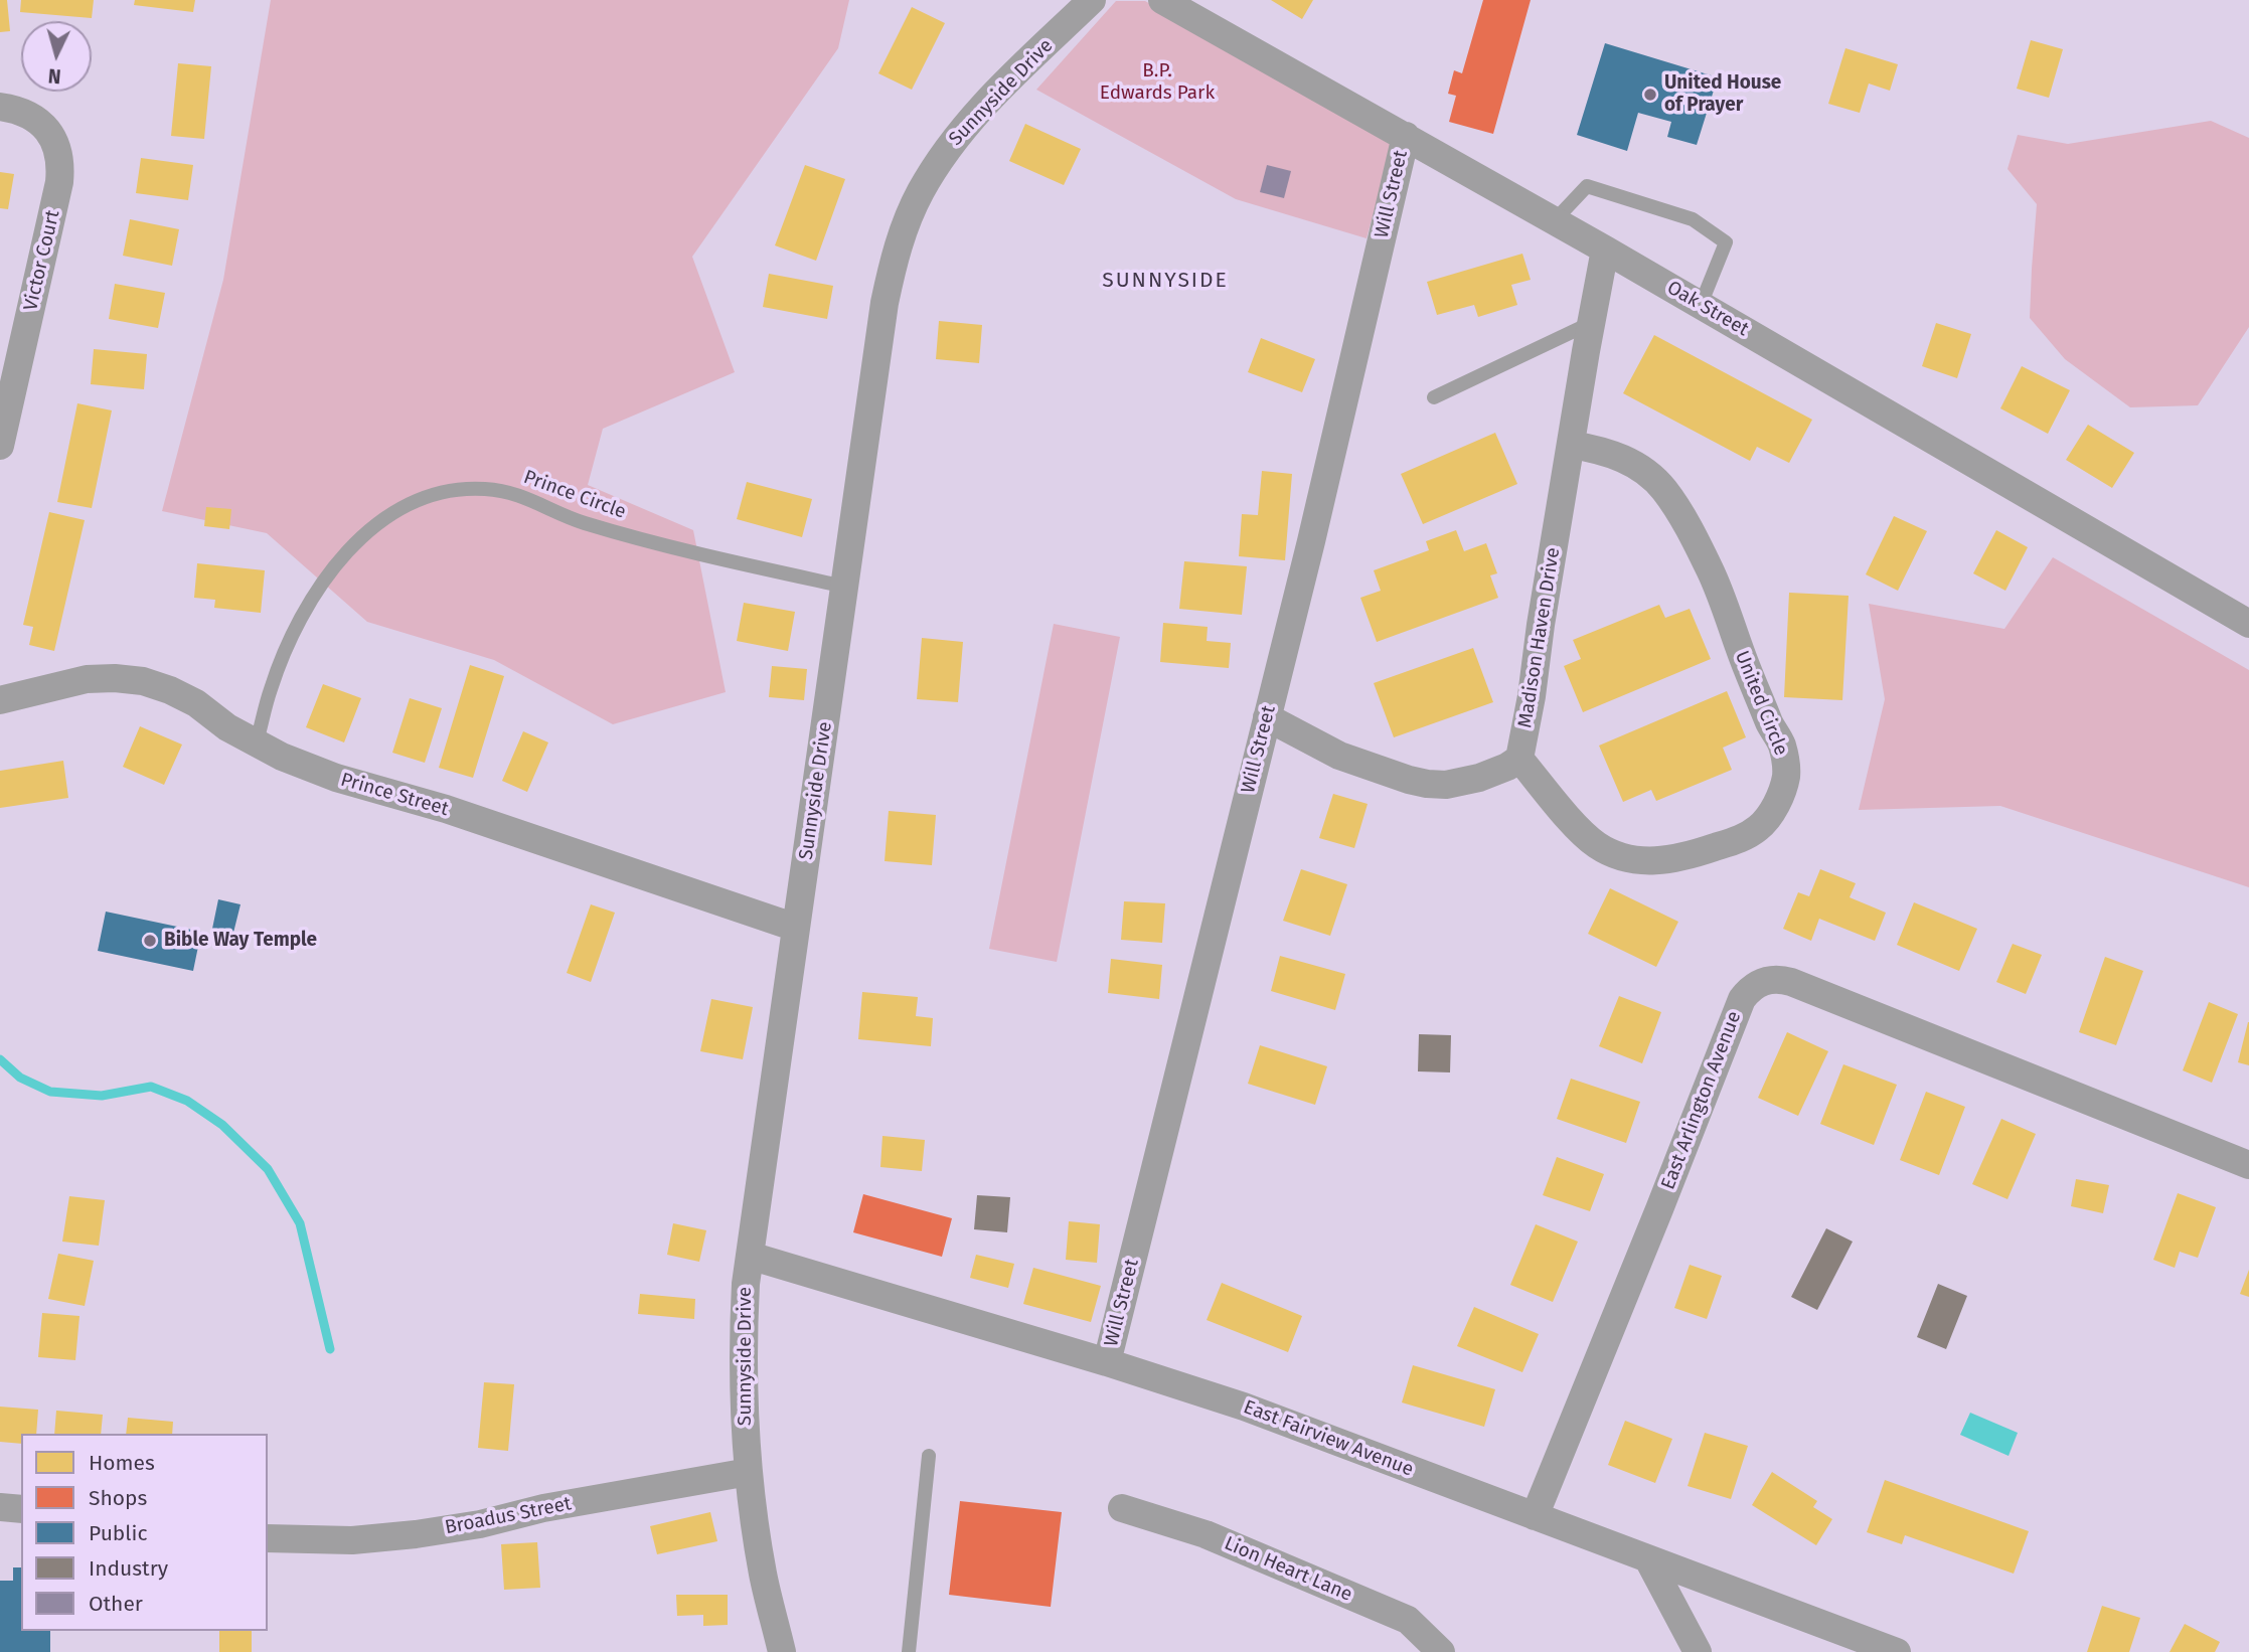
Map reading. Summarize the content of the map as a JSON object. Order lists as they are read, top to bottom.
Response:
{
  "streets": {
    "street": [
      "Sunnyside Drive",
      "Will Street",
      "Victor Court",
      "Oak Street",
      "Madison Haven Drive",
      "United Circle",
      "Prince Street",
      "East Arlington Avenue",
      "East Fairview Avenue",
      "Broadus Street",
      "Lion Heart Lane"
    ],
    "lane": ["Prince Circle"]
  },
  "crossings": [
    ["Sunnyside Drive", "Prince Circle"],
    ["Sunnyside Drive", "Prince Street"],
    ["Sunnyside Drive", "East Fairview Avenue"],
    ["Sunnyside Drive", "Broadus Street"],
    ["Will Street", "Oak Street"],
    ["Will Street", "East Fairview Avenue"],
    ["Oak Street", "Madison Haven Drive"],
    ["Prince Circle", "Prince Street"],
    ["Madison Haven Drive", "United Circle"],
    ["East Arlington Avenue", "East Fairview Avenue"]
  ],
  "districts": ["SUNNYSIDE"],
  "parks": ["B.P. Edwards Park"],
  "places": ["United House of Prayer", "Bible Way Temple"],
  "legend": [
    "Homes",
    "Shops",
    "Public",
    "Industry",
    "Other"
  ],
  "north": "bottom"
}
